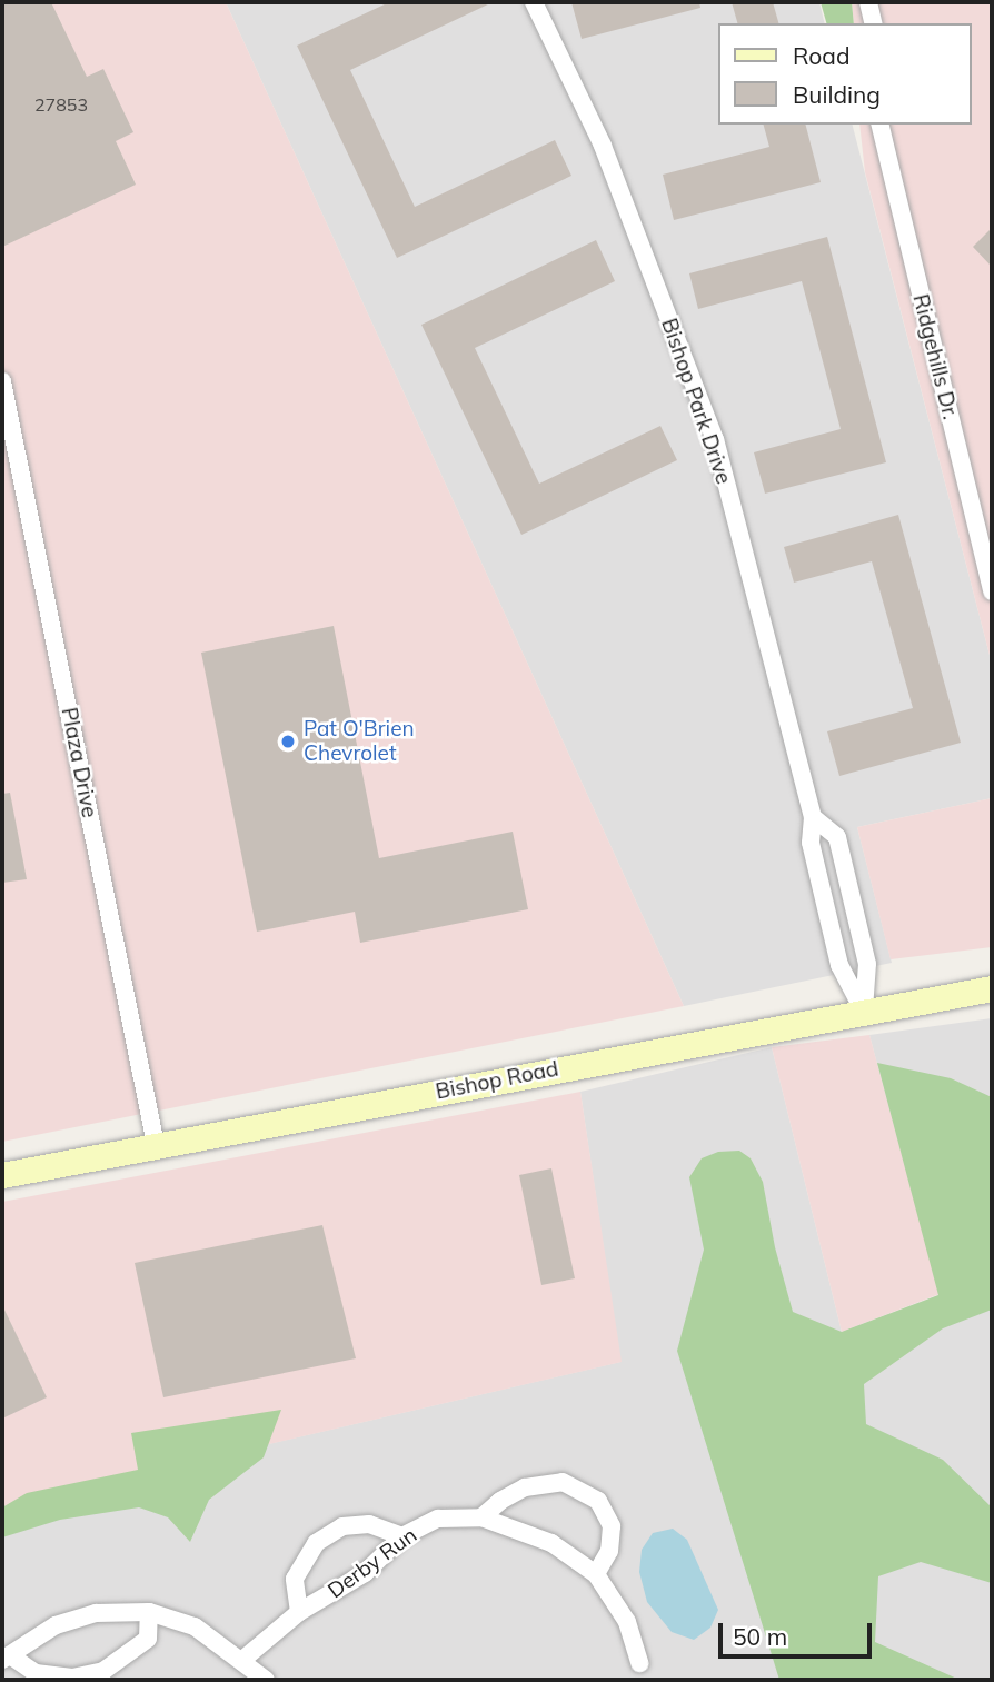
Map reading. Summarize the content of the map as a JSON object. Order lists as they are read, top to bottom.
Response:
{
  "streets": {
    "main road": ["Bishop Road"],
    "street": [
      "Ridgehills Dr.",
      "Bishop Park Drive",
      "Plaza Drive",
      "Derby Run"
    ]
  },
  "crossings": [
    ["Bishop Park Drive", "Bishop Road"],
    ["Plaza Drive", "Bishop Road"]
  ],
  "places": ["Pat O'Brien Chevrolet"],
  "house_numbers": ["27853"],
  "legend": ["Road", "Building"],
  "scale_bar": "50 m"
}
